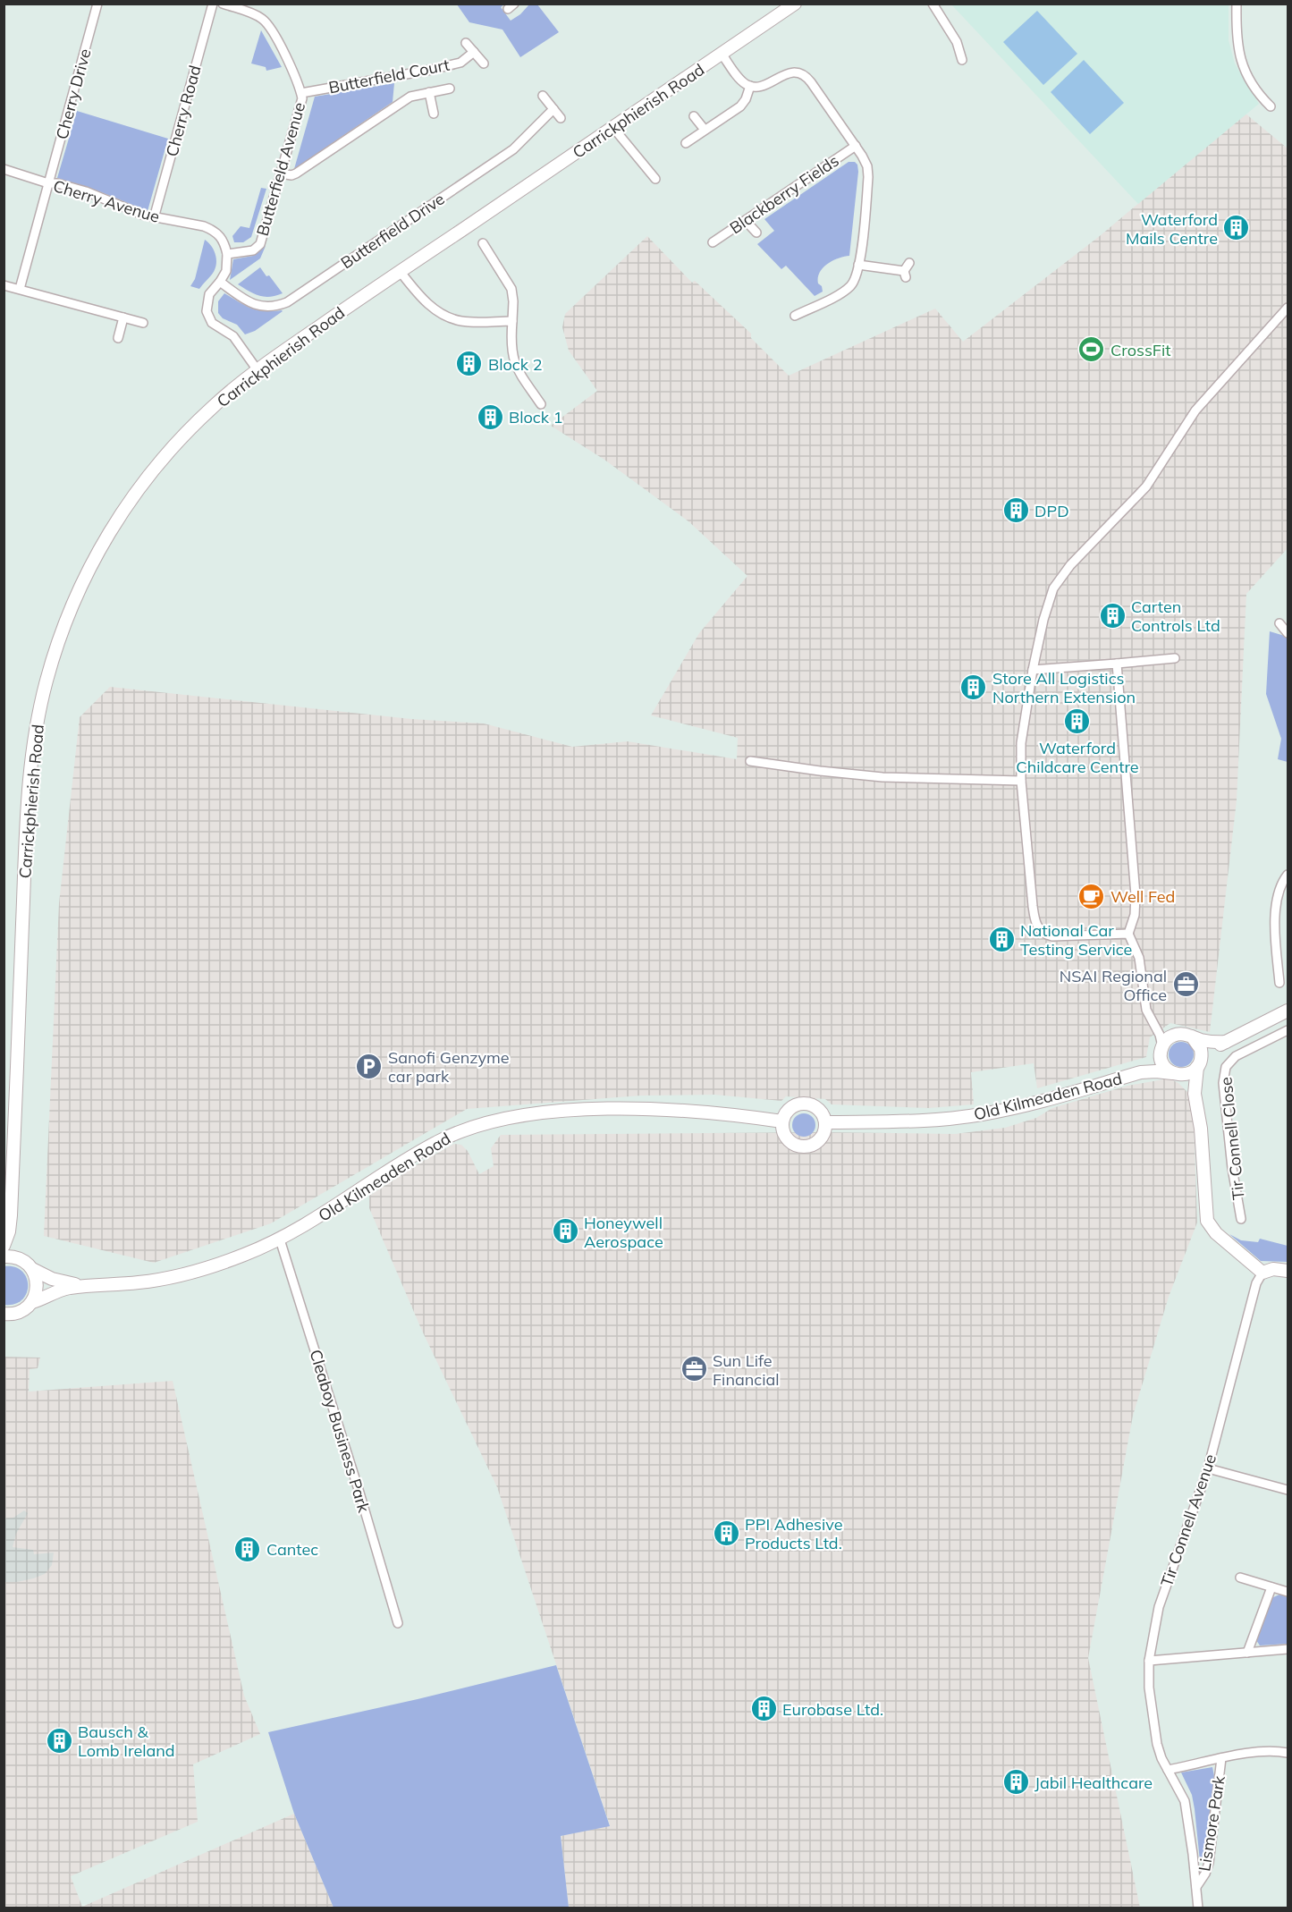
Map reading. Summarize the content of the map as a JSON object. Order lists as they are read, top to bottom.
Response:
{
  "streets": {
    "street": [
      "Butterfield Court",
      "Cherry Drive",
      "Cherry Road",
      "Carrickphierish Road",
      "Butterfield Avenue",
      "Blackberry Fields",
      "Cherry Avenue",
      "Butterfield Drive",
      "Old Kilmeaden Road",
      "Tir Connell Close",
      "Cleaboy Business Park",
      "Tir Connell Avenue",
      "Lismore Park"
    ]
  },
  "crossings": [
    ["Butterfield Court", "Butterfield Avenue"],
    ["Cherry Drive", "Cherry Avenue"],
    ["Cherry Road", "Cherry Avenue"],
    ["Carrickphierish Road", "Old Kilmeaden Road"],
    ["Butterfield Avenue", "Cherry Avenue"],
    ["Old Kilmeaden Road", "Cleaboy Business Park"],
    ["Tir Connell Avenue", "Lismore Park"]
  ],
  "places": {
    "building": [
      "Waterford Mails Centre",
      "Block 2",
      "Block 1",
      "DPD",
      "Carten Controls Ltd",
      "Store All Logistics Northern Extension",
      "Waterford Childcare Centre",
      "National Car Testing Service",
      "Honeywell Aerospace",
      "PPI Adhesive Products Ltd.",
      "Cantec",
      "Eurobase Ltd.",
      "Bausch & Lomb Ireland",
      "Jabil Healthcare"
    ],
    "sports": ["CrossFit"],
    "cafe": ["Well Fed"],
    "office": ["NSAI Regional Office", "Sun Life Financial"],
    "parking": ["Sanofi Genzyme car park"]
  }
}
